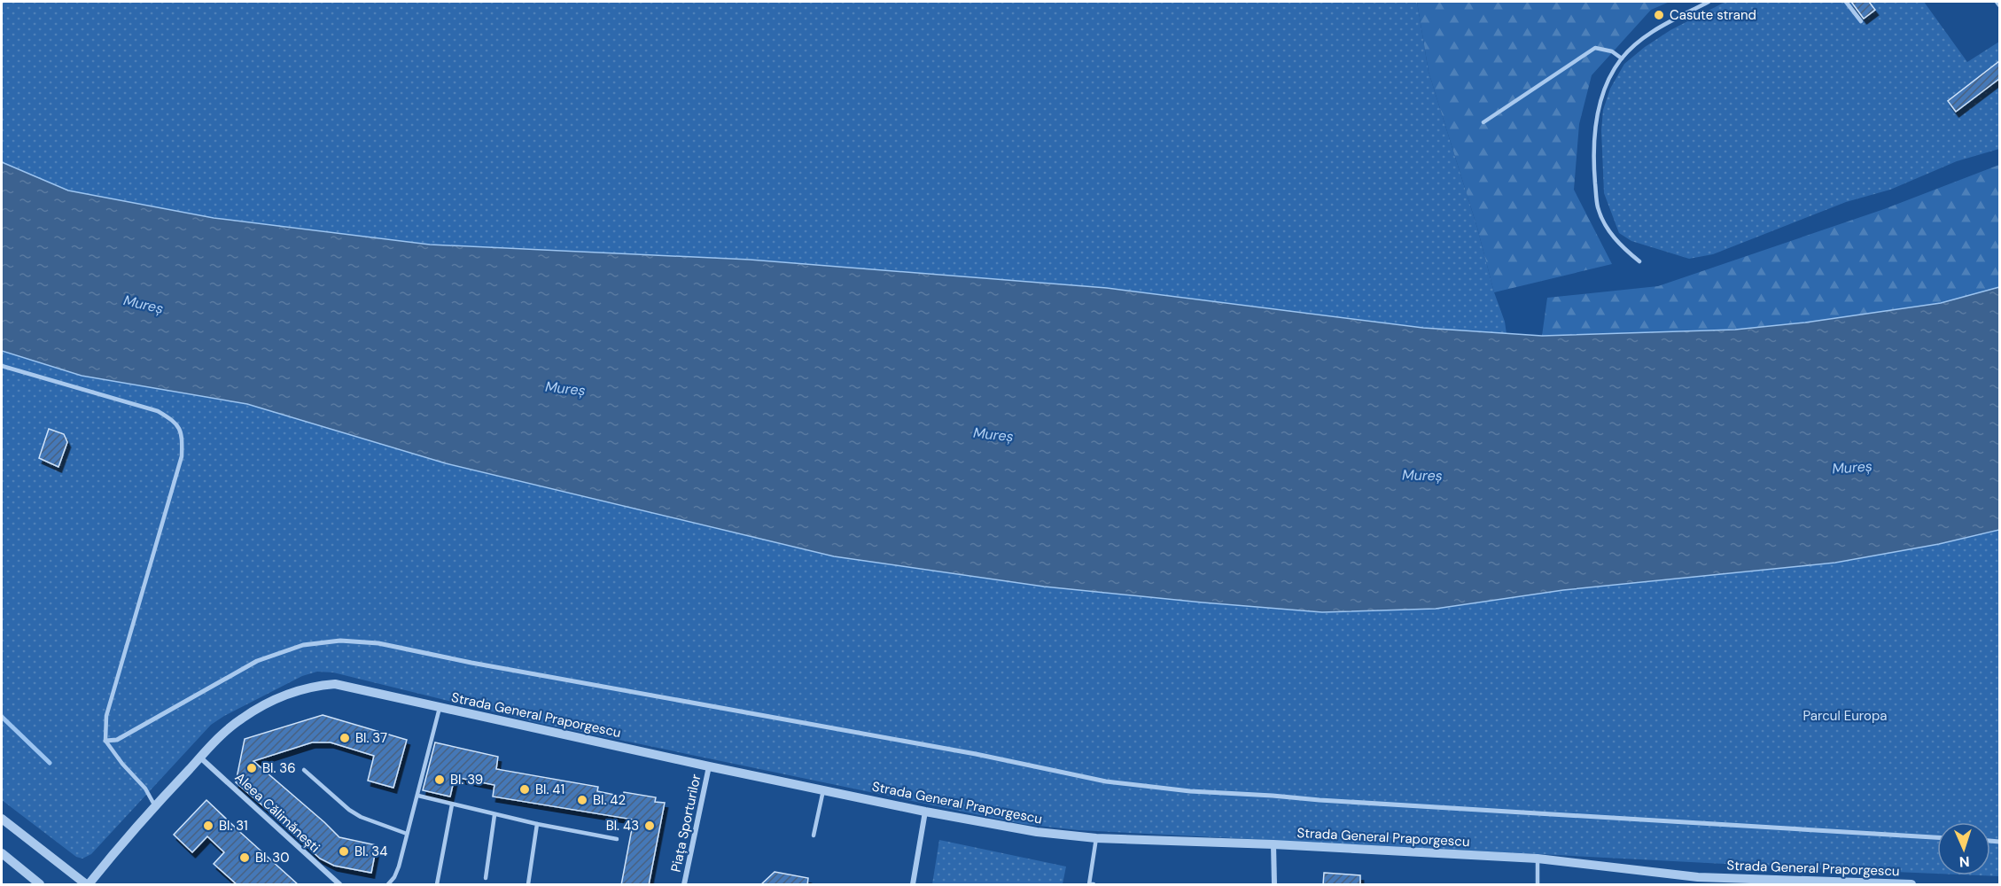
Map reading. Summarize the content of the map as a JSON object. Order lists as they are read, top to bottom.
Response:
{
  "streets": {
    "street": ["Strada General Praporgescu", "Aleea Călimănești", "Piața Sporturilor"]
  },
  "crossings": [
    ["Strada General Praporgescu", "Aleea Călimănești"],
    ["Strada General Praporgescu", "Piața Sporturilor"]
  ],
  "water": ["Mureș"],
  "parks": ["Parcul Europa"],
  "places": [
    "Casute strand",
    "Bl. 37",
    "Bl. 36",
    "Bl. 39",
    "Bl. 41",
    "Bl. 42",
    "Bl. 31",
    "Bl. 43",
    "Bl. 34",
    "Bl. 30"
  ],
  "north": "bottom"
}
